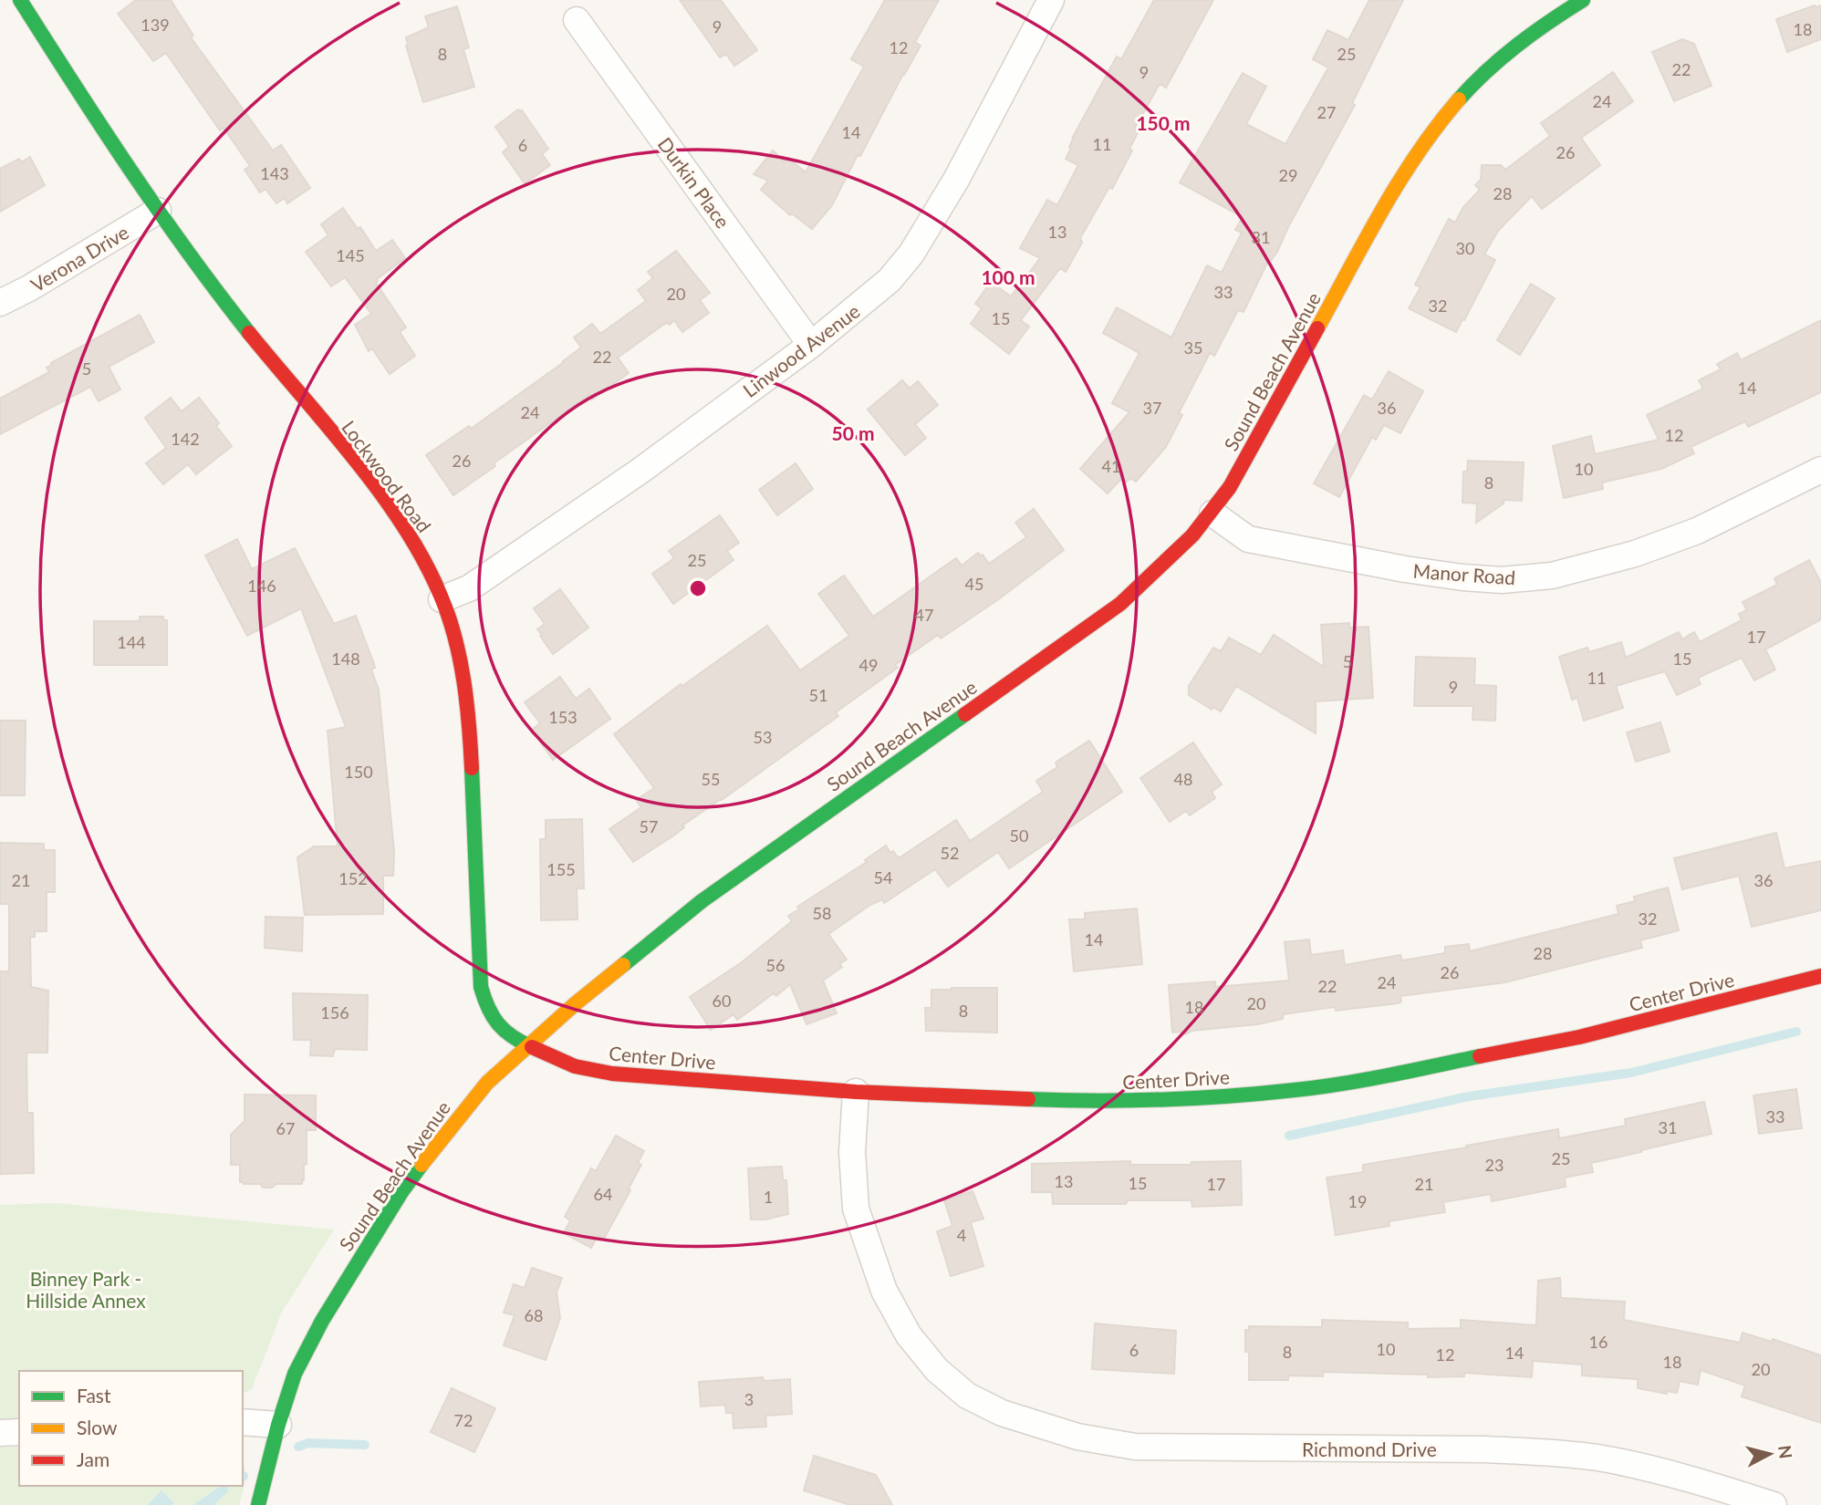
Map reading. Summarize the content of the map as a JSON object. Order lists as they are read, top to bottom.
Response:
{
  "streets": {
    "street": [
      "Durkin Place",
      "Verona Drive",
      "Linwood Avenue",
      "Sound Beach Avenue",
      "Lockwood Road",
      "Manor Road",
      "Center Drive",
      "Richmond Drive"
    ]
  },
  "crossings": [
    ["Durkin Place", "Linwood Avenue"],
    ["Verona Drive", "Lockwood Road"],
    ["Linwood Avenue", "Lockwood Road"],
    ["Sound Beach Avenue", "Lockwood Road"],
    ["Sound Beach Avenue", "Manor Road"],
    ["Sound Beach Avenue", "Center Drive"],
    ["Lockwood Road", "Center Drive"],
    ["Center Drive", "Richmond Drive"]
  ],
  "parks": ["Binney Park - Hillside Annex"],
  "house_numbers": [
    "139",
    "9",
    "18",
    "12",
    "8",
    "25",
    "22",
    "9",
    "24",
    "27",
    "14",
    "11",
    "6",
    "26",
    "143",
    "29",
    "28",
    "13",
    "31",
    "30",
    "145",
    "33",
    "20",
    "32",
    "15",
    "35",
    "22",
    "5",
    "14",
    "37",
    "36",
    "24",
    "12",
    "142",
    "26",
    "41",
    "10",
    "8",
    "25",
    "45",
    "146",
    "47",
    "17",
    "144",
    "148",
    "15",
    "5",
    "49",
    "11",
    "9",
    "51",
    "153",
    "53",
    "150",
    "55",
    "48",
    "57",
    "50",
    "52",
    "155",
    "54",
    "152",
    "21",
    "36",
    "58",
    "32",
    "14",
    "28",
    "56",
    "26",
    "24",
    "22",
    "60",
    "20",
    "18",
    "8",
    "156",
    "33",
    "31",
    "67",
    "25",
    "23",
    "13",
    "15",
    "17",
    "21",
    "64",
    "1",
    "19",
    "4",
    "68",
    "16",
    "10",
    "6",
    "8",
    "14",
    "12",
    "18",
    "20",
    "3",
    "72"
  ],
  "legend": ["Fast", "Slow", "Jam"],
  "north": "right",
  "rings": ["150 m", "100 m", "50 m"]
}
